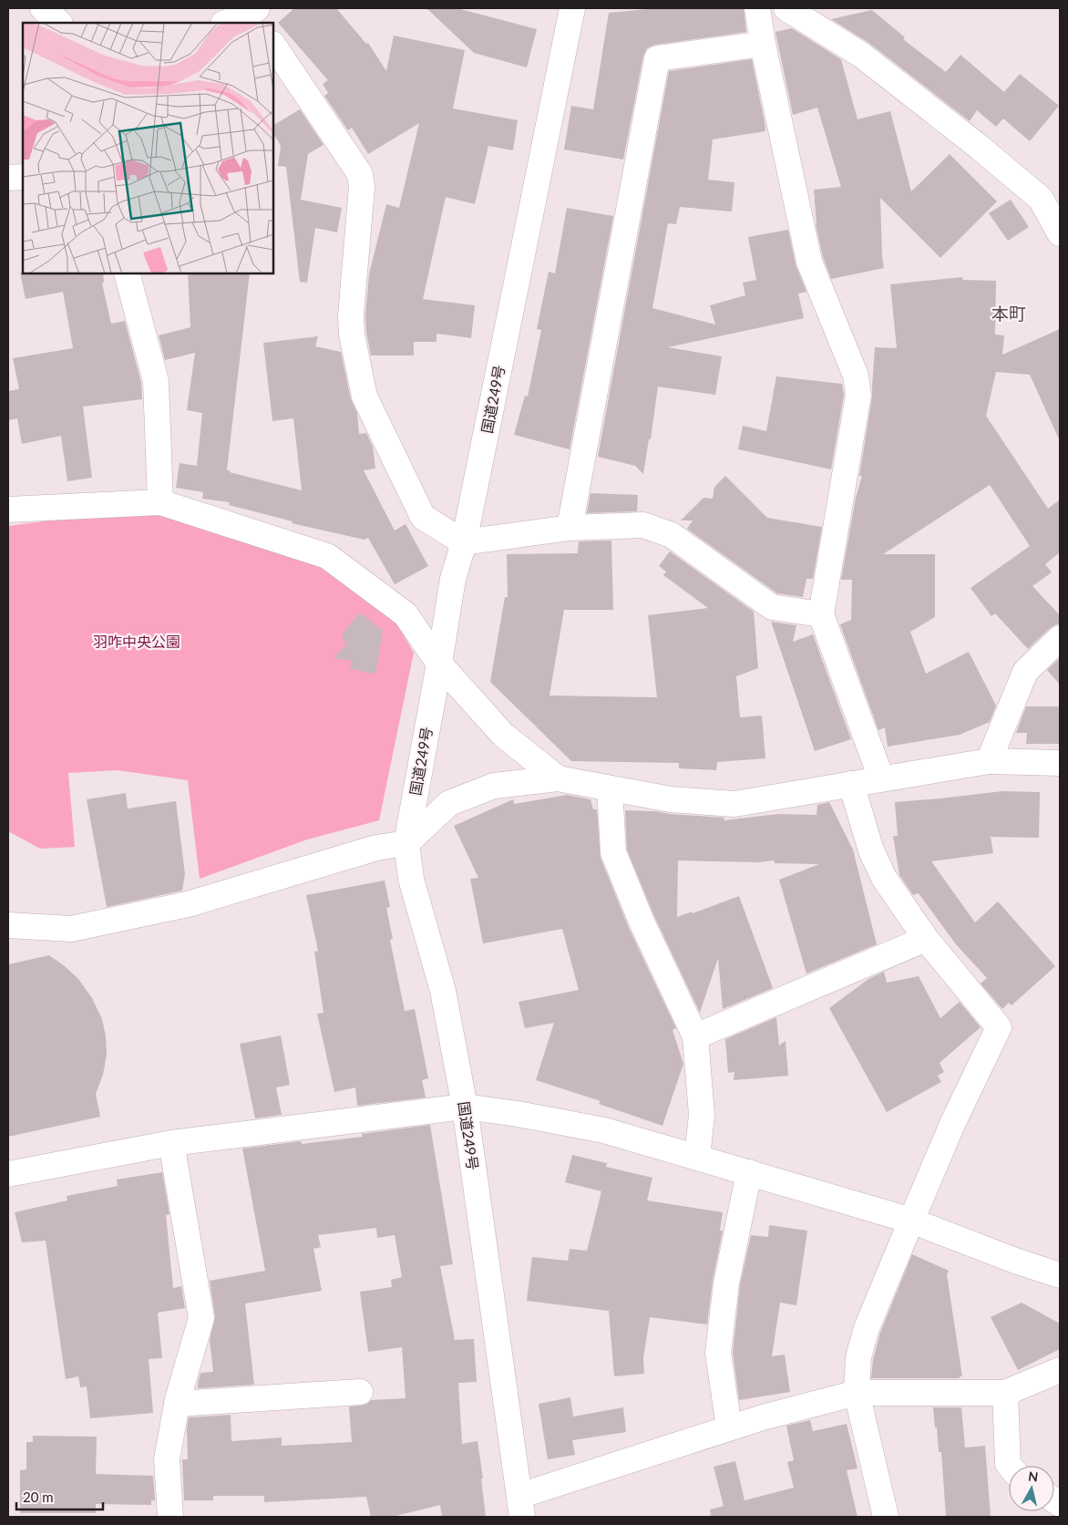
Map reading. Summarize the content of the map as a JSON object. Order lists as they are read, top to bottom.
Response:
{
  "streets": {
    "main road": ["国道249号"]
  },
  "districts": ["本町"],
  "parks": ["羽咋中央公園"],
  "scale_bar": "20 m",
  "north": "top"
}
